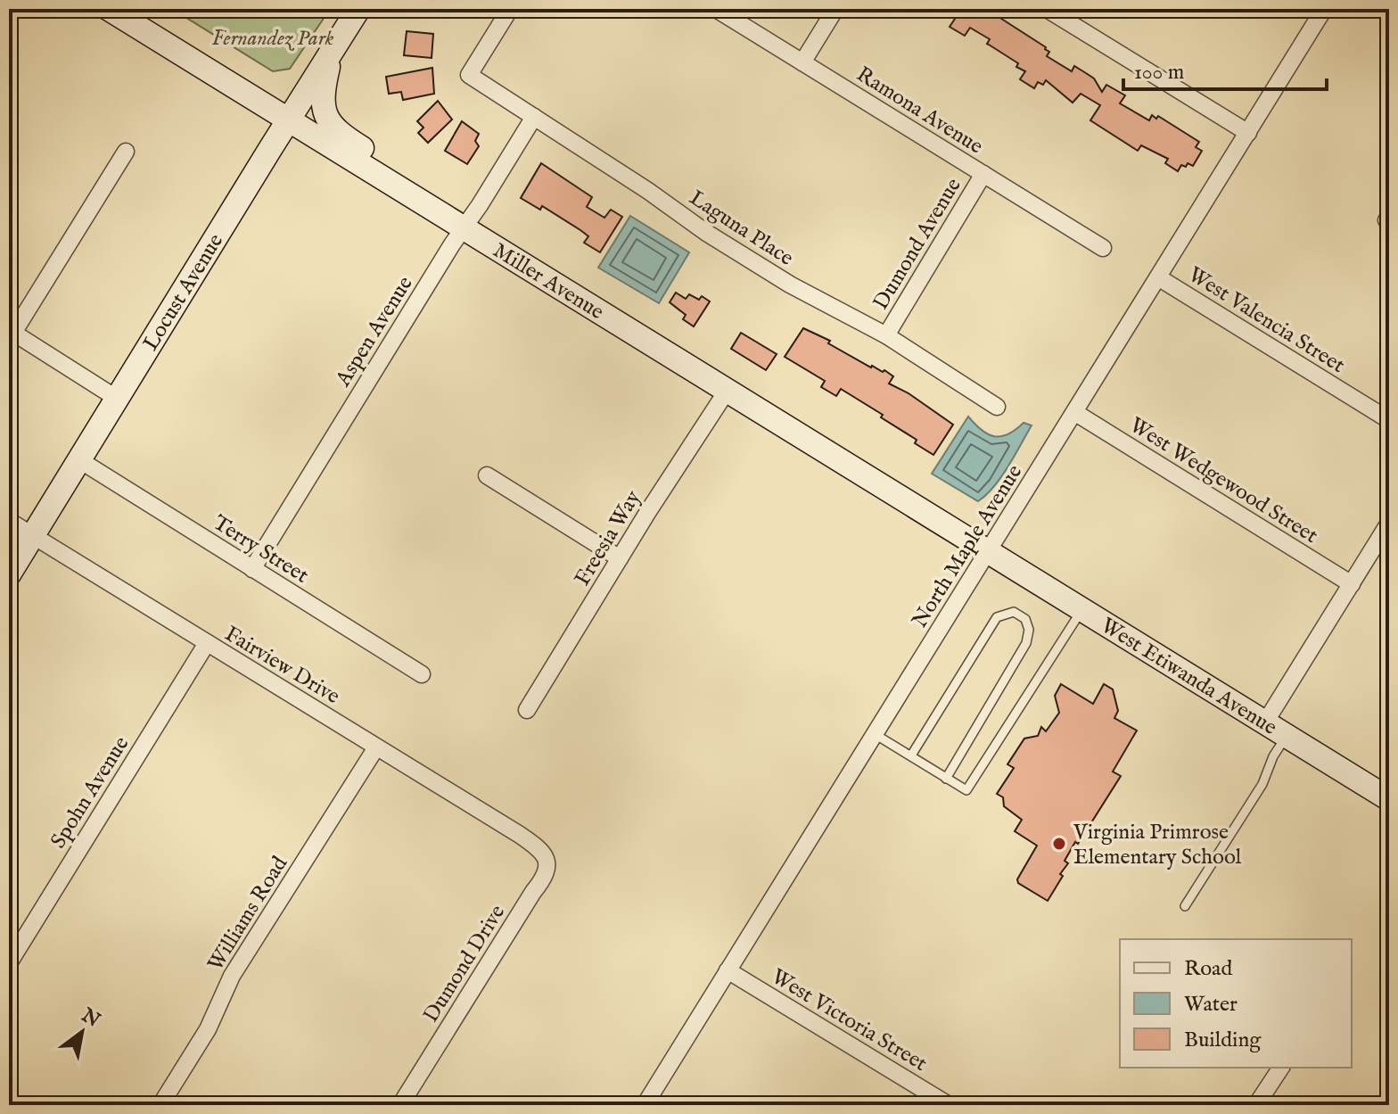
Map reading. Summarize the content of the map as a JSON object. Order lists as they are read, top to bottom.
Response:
{
  "streets": {
    "street": [
      "Ramona Avenue",
      "Laguna Place",
      "Dumond Avenue",
      "Miller Avenue",
      "Locust Avenue",
      "West Valencia Street",
      "Aspen Avenue",
      "West Wedgewood Street",
      "Freesia Way",
      "North Maple Avenue",
      "Terry Street",
      "Fairview Drive",
      "West Etiwanda Avenue",
      "Spohn Avenue",
      "Williams Road",
      "Dumond Drive",
      "West Victoria Street"
    ]
  },
  "crossings": [
    ["Ramona Avenue", "Dumond Avenue"],
    ["Laguna Place", "Dumond Avenue"],
    ["Laguna Place", "Aspen Avenue"],
    ["Miller Avenue", "Locust Avenue"],
    ["Miller Avenue", "Aspen Avenue"],
    ["Miller Avenue", "Freesia Way"],
    ["Miller Avenue", "North Maple Avenue"],
    ["Miller Avenue", "West Etiwanda Avenue"],
    ["Locust Avenue", "Terry Street"],
    ["Locust Avenue", "Fairview Drive"],
    ["West Valencia Street", "North Maple Avenue"],
    ["Aspen Avenue", "Terry Street"],
    ["West Wedgewood Street", "North Maple Avenue"],
    ["North Maple Avenue", "West Etiwanda Avenue"],
    ["North Maple Avenue", "West Victoria Street"],
    ["Fairview Drive", "Spohn Avenue"],
    ["Fairview Drive", "Williams Road"],
    ["Fairview Drive", "Dumond Drive"]
  ],
  "parks": ["Fernandez Park"],
  "places": ["Virginia Primrose Elementary School"],
  "legend": ["Road", "Water", "Building"],
  "scale_bar": "100 m",
  "north": "top right"
}
